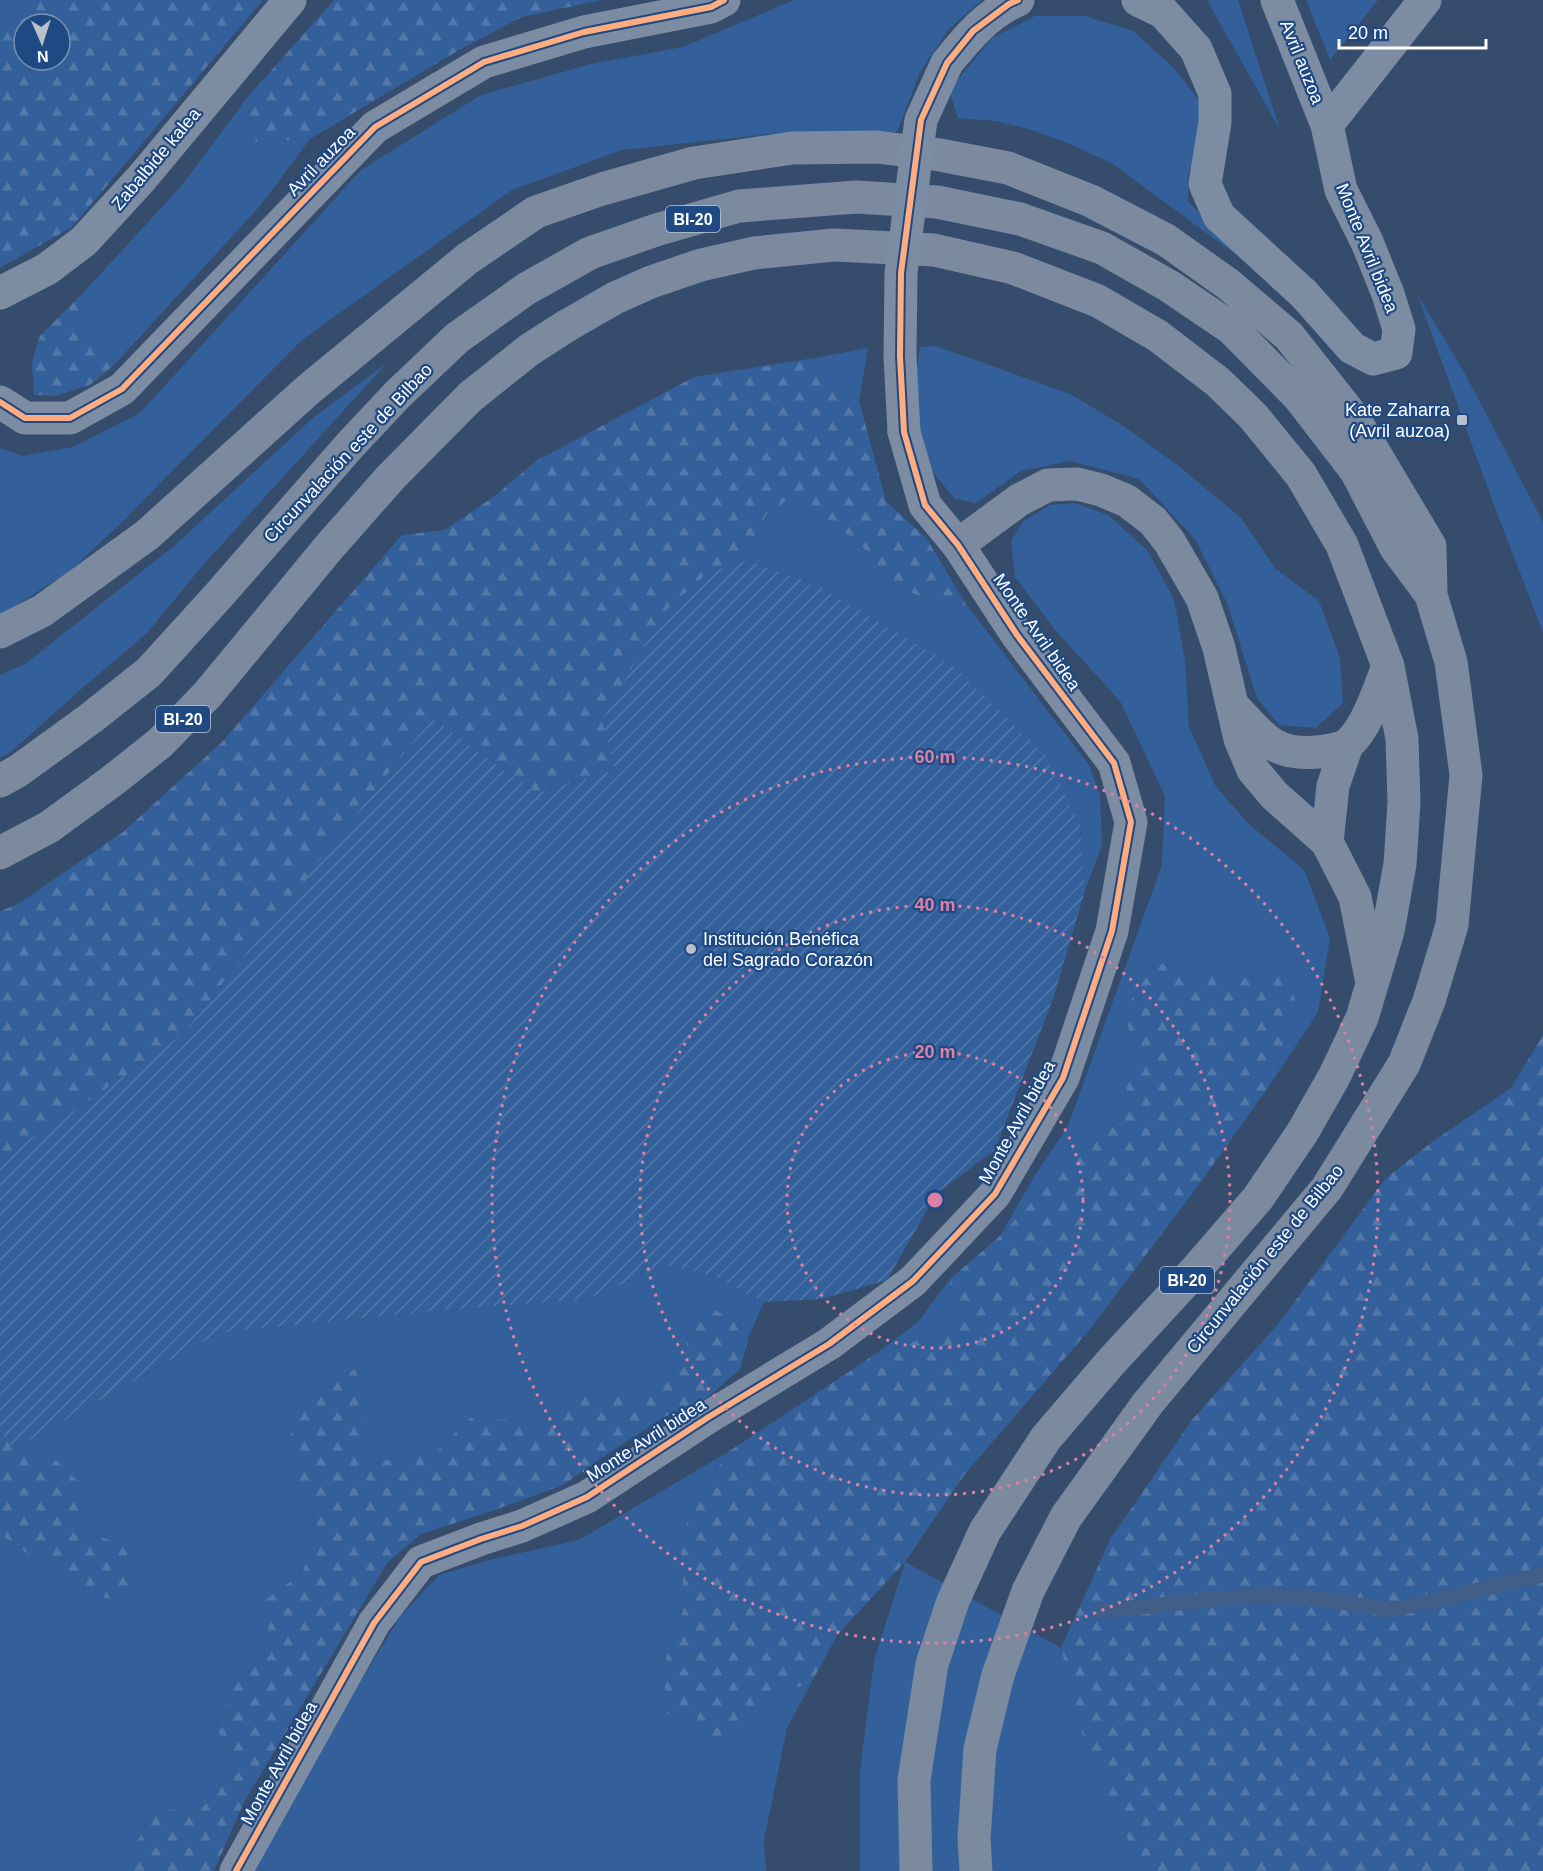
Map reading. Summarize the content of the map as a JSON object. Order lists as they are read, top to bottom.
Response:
{
  "streets": {
    "main road": ["BI-20", "Circunvalación este de Bilbao"],
    "street": ["Avril auzoa", "Zabalbide kalea", "Monte Avril bidea"]
  },
  "crossings": [
    ["Avril auzoa", "Monte Avril bidea"]
  ],
  "places": {
    "transit": ["Kate Zaharra (Avril auzoa)"],
    "other": ["Institución Benéfica del Sagrado Corazón"]
  },
  "scale_bar": "20 m",
  "north": "bottom",
  "rings": ["60 m", "40 m", "20 m"]
}
